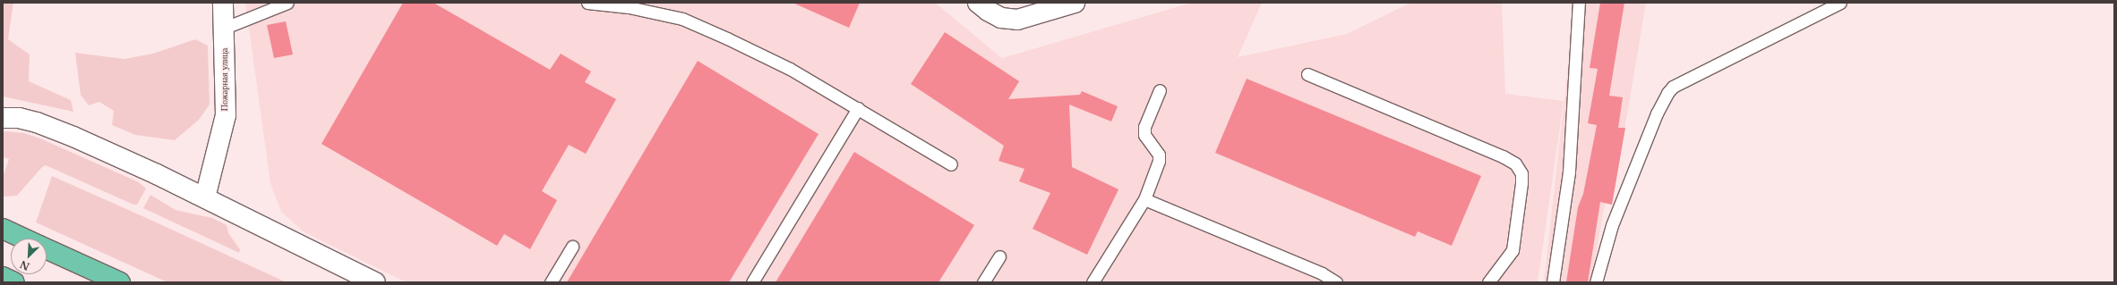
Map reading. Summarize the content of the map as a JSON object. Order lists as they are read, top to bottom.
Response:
{
  "streets": {
    "street": ["Пожарная улица"]
  },
  "north": "bottom left"
}
